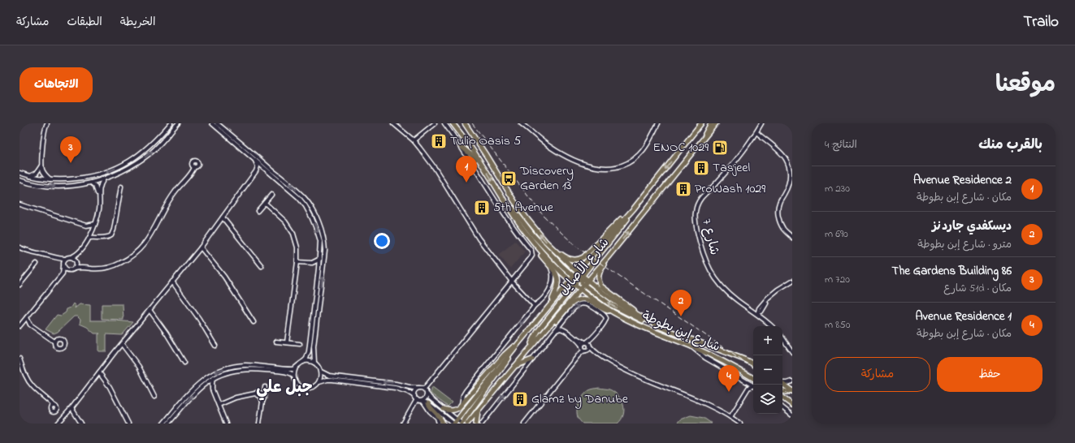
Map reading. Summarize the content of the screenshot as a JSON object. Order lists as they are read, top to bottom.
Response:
{
  "streets": {
    "main road": ["شارع الأصايل", "شارع إبن بطوطة"],
    "street": ["شارع 7"]
  },
  "crossings": [
    ["شارع الأصايل", "شارع إبن بطوطة"]
  ],
  "districts": ["جبل علي"],
  "places": {
    "building": [
      "Tulip Oasis 5",
      "Tasjeel",
      "ProWash 1029",
      "5th Avenue",
      "Glamz by Danube"
    ],
    "fuel station": ["ENOC 1029"],
    "bus stop": ["Discovery Garden 13"]
  },
  "page": {
    "header": "Trailo",
    "nav": ["الخريطة", "الطبقات", "مشاركة"],
    "title": "موقعنا",
    "buttons": [
      "الاتجاهات",
      ["حفظ", "مشاركة"]
    ],
    "heading": ["بالقرب منك", "النتائج: 4"],
    "pins": [
      "3",
      "1",
      "2",
      "4"
    ],
    "list": [
      {
        "mark": "1",
        "name": "Avenue Residence 2",
        "note": "مكان · شارع إبن بطوطة",
        "value": "230 m"
      },
      {
        "mark": "2",
        "name": "ديسكفدي جاردنز",
        "note": "مترو · شارع إبن بطوطة",
        "value": "690 m"
      },
      {
        "mark": "3",
        "name": "The Gardens Building 86",
        "note": "مكان · 51d شارع",
        "value": "720 m"
      },
      {
        "mark": "4",
        "name": "Avenue Residence 1",
        "note": "مكان · شارع إبن بطوطة",
        "value": "850 m"
      }
    ],
    "map_buttons": ["+", "−"]
  }
}
